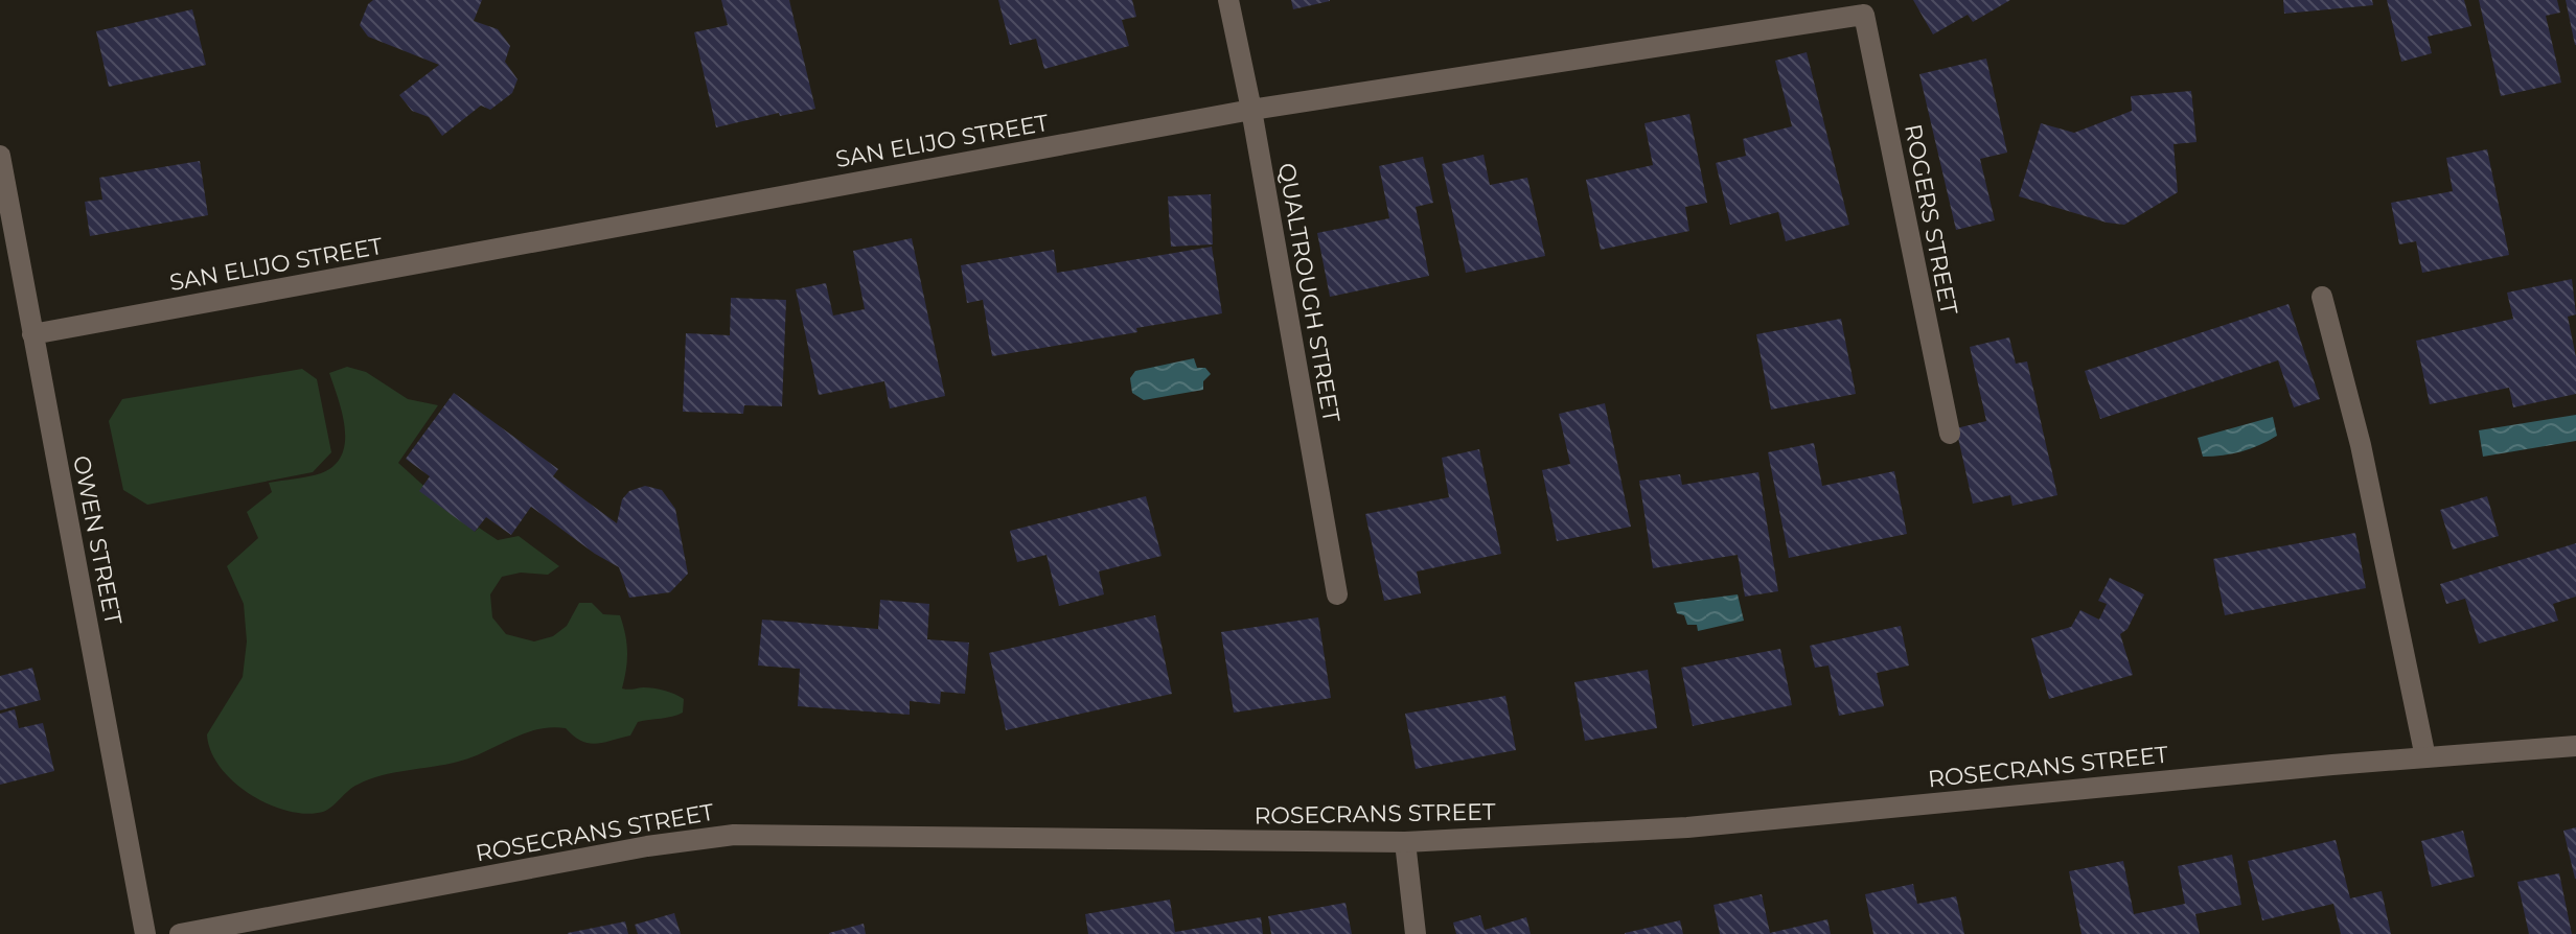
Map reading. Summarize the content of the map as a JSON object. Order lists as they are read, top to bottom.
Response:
{
  "streets": {
    "street": [
      "SAN ELIJO STREET",
      "ROGERS STREET",
      "QUALTROUGH STREET",
      "OWEN STREET",
      "ROSECRANS STREET"
    ]
  },
  "crossings": [
    ["SAN ELIJO STREET", "ROGERS STREET"],
    ["SAN ELIJO STREET", "QUALTROUGH STREET"],
    ["SAN ELIJO STREET", "OWEN STREET"]
  ]
}
